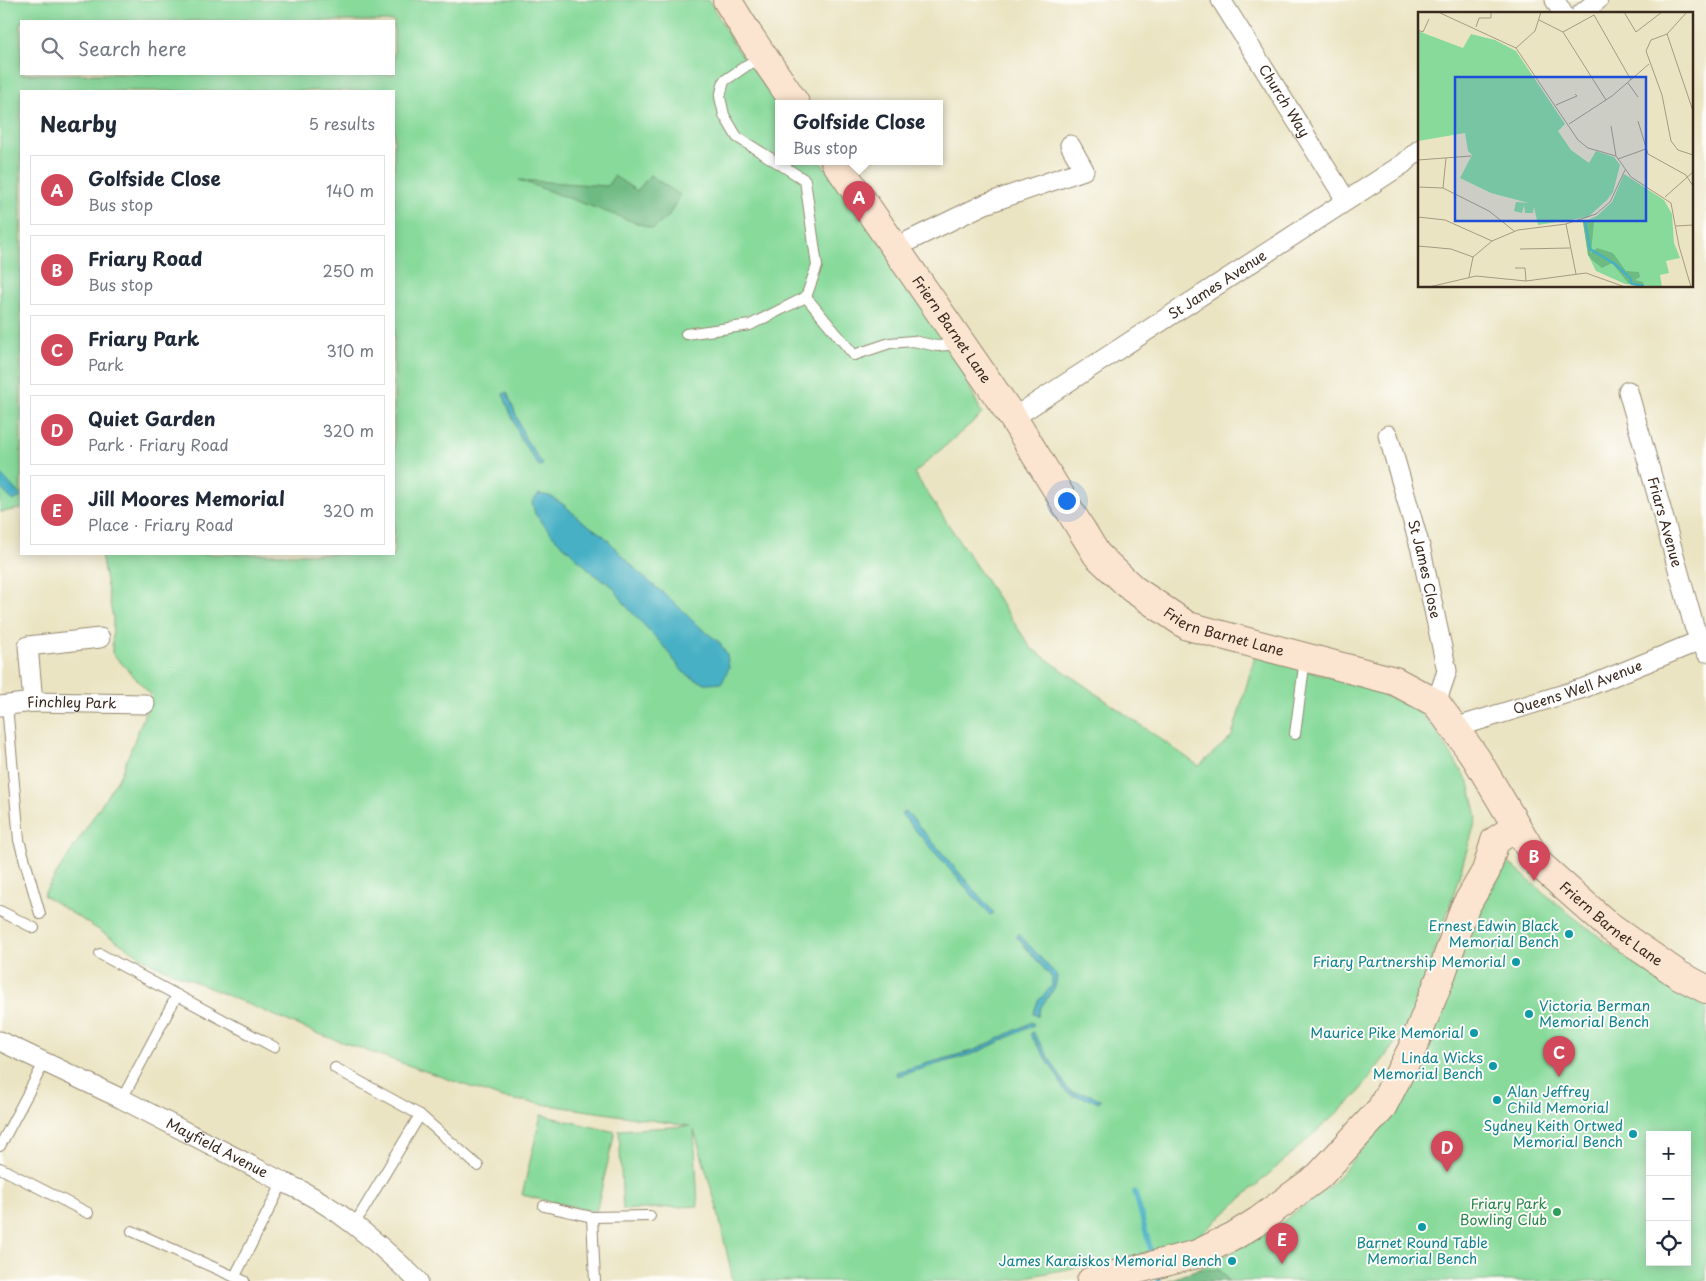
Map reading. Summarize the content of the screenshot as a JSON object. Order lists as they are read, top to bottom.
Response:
{
  "streets": {
    "main road": ["Friern Barnet Lane"],
    "street": [
      "Church Way",
      "St James Avenue",
      "Friars Avenue",
      "St James Close",
      "Queens Well Avenue",
      "Finchley Park",
      "Mayfield Avenue"
    ]
  },
  "crossings": [
    ["Church Way", "St James Avenue"],
    ["St James Avenue", "Friern Barnet Lane"],
    ["Friern Barnet Lane", "St James Close"],
    ["Friern Barnet Lane", "Queens Well Avenue"],
    ["Friars Avenue", "Queens Well Avenue"]
  ],
  "places": [
    "Ernest Edwin Black Memorial Bench",
    "Friary Partnership Memorial",
    "Victoria Berman Memorial Bench",
    "Maurice Pike Memorial",
    "Linda Wicks Memorial Bench",
    "Alan Jeffrey Child Memorial",
    "Sydney Keith Ortwed Memorial Bench",
    "Friary Park Bowling Club",
    "Barnet Round Table Memorial Bench",
    "James Karaiskos Memorial Bench"
  ],
  "page": {
    "search": "Search here",
    "heading": ["Nearby", "5 results"],
    "popup": ["Golfside Close", "Bus stop"],
    "list": [
      {
        "mark": "A",
        "name": "Golfside Close",
        "note": "Bus stop",
        "value": "140 m"
      },
      {
        "mark": "B",
        "name": "Friary Road",
        "note": "Bus stop",
        "value": "250 m"
      },
      {
        "mark": "C",
        "name": "Friary Park",
        "note": "Park",
        "value": "310 m"
      },
      {
        "mark": "D",
        "name": "Quiet Garden",
        "note": "Park · Friary Road",
        "value": "320 m"
      },
      {
        "mark": "E",
        "name": "Jill Moores Memorial",
        "note": "Place · Friary Road",
        "value": "320 m"
      }
    ],
    "pins": [
      "A",
      "B",
      "C",
      "D",
      "E"
    ],
    "map_buttons": ["+", "−"]
  }
}
